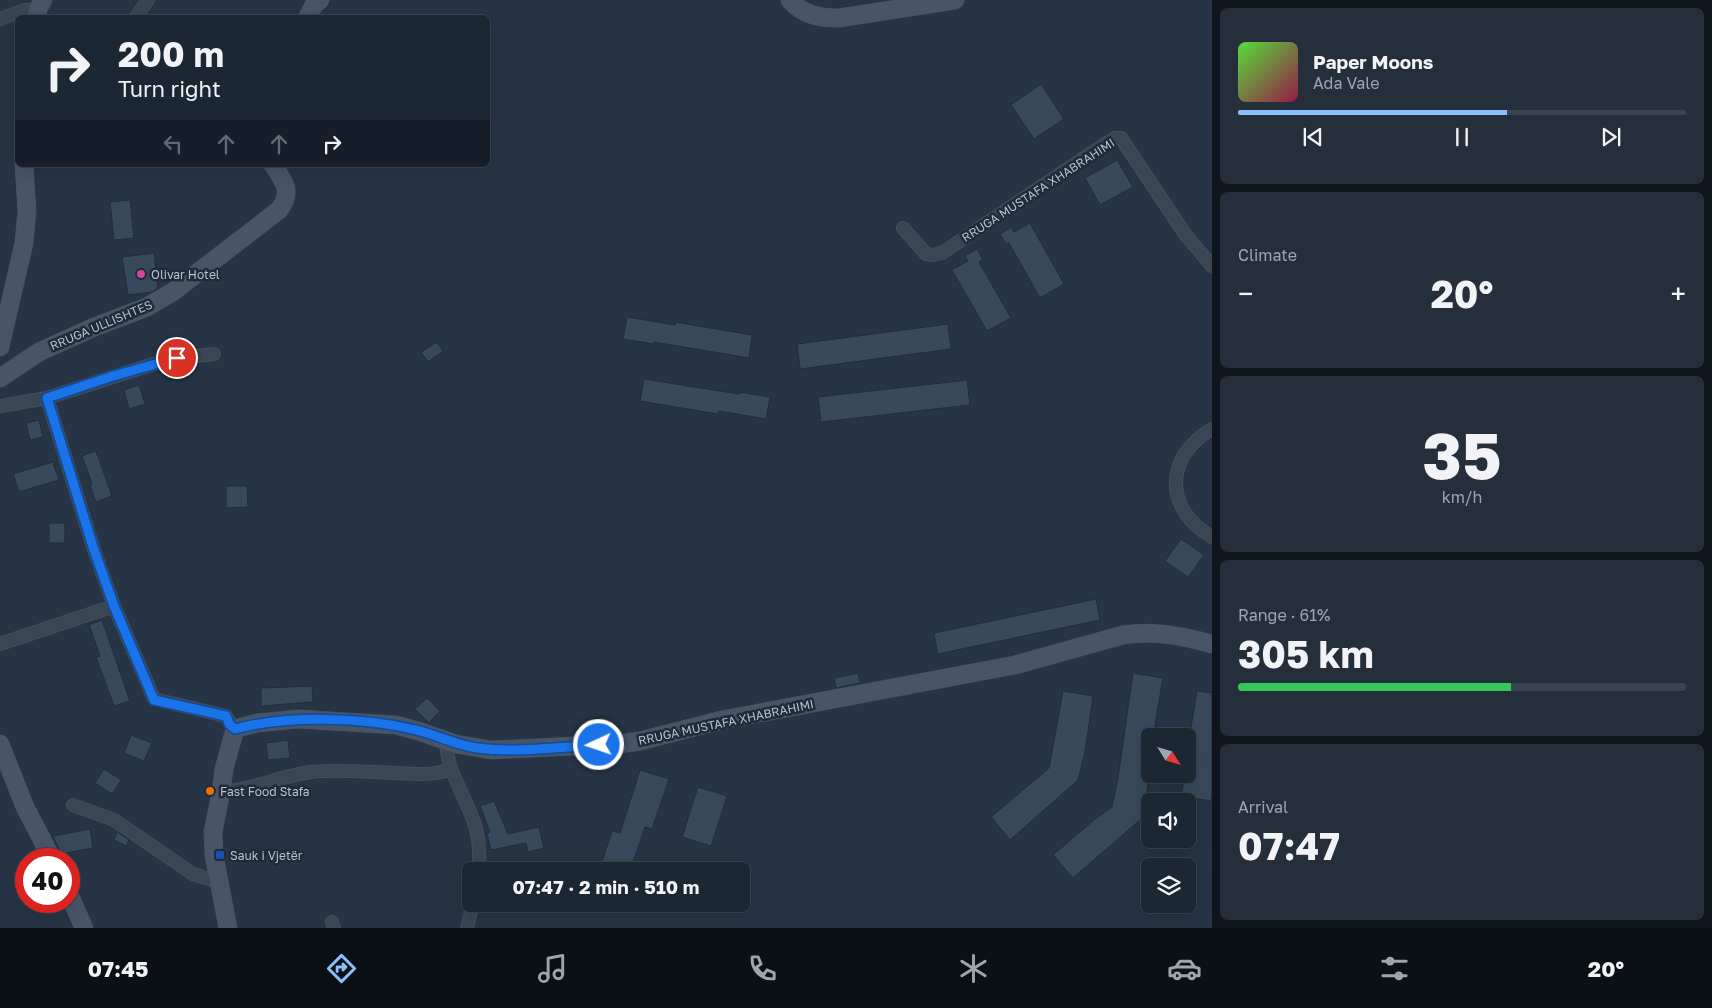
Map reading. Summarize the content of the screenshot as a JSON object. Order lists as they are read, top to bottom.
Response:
{
  "streets": {
    "street": ["RRUGA MUSTAFA XHABRAHIMI", "RRUGA ULLISHTES"]
  },
  "places": {
    "other": ["Olivar Hotel", "Fast Food Stafa"],
    "transit": ["Sauk i Vjetër"]
  },
  "north": "bottom right",
  "page": {
    "turn": ["200 m", "Turn right"],
    "song": ["Paper Moons", "Ada Vale"],
    "tile": [
      "Climate",
      ["35", "km/h"],
      ["Range · 61%", "305 km"],
      ["Arrival", "07:47"]
    ],
    "heat": ["−", "20°", "+"],
    "limit": "40",
    "trip": "07:47 · 2 min · 510 m",
    "tabs": ["07:45", "20°"]
  }
}
